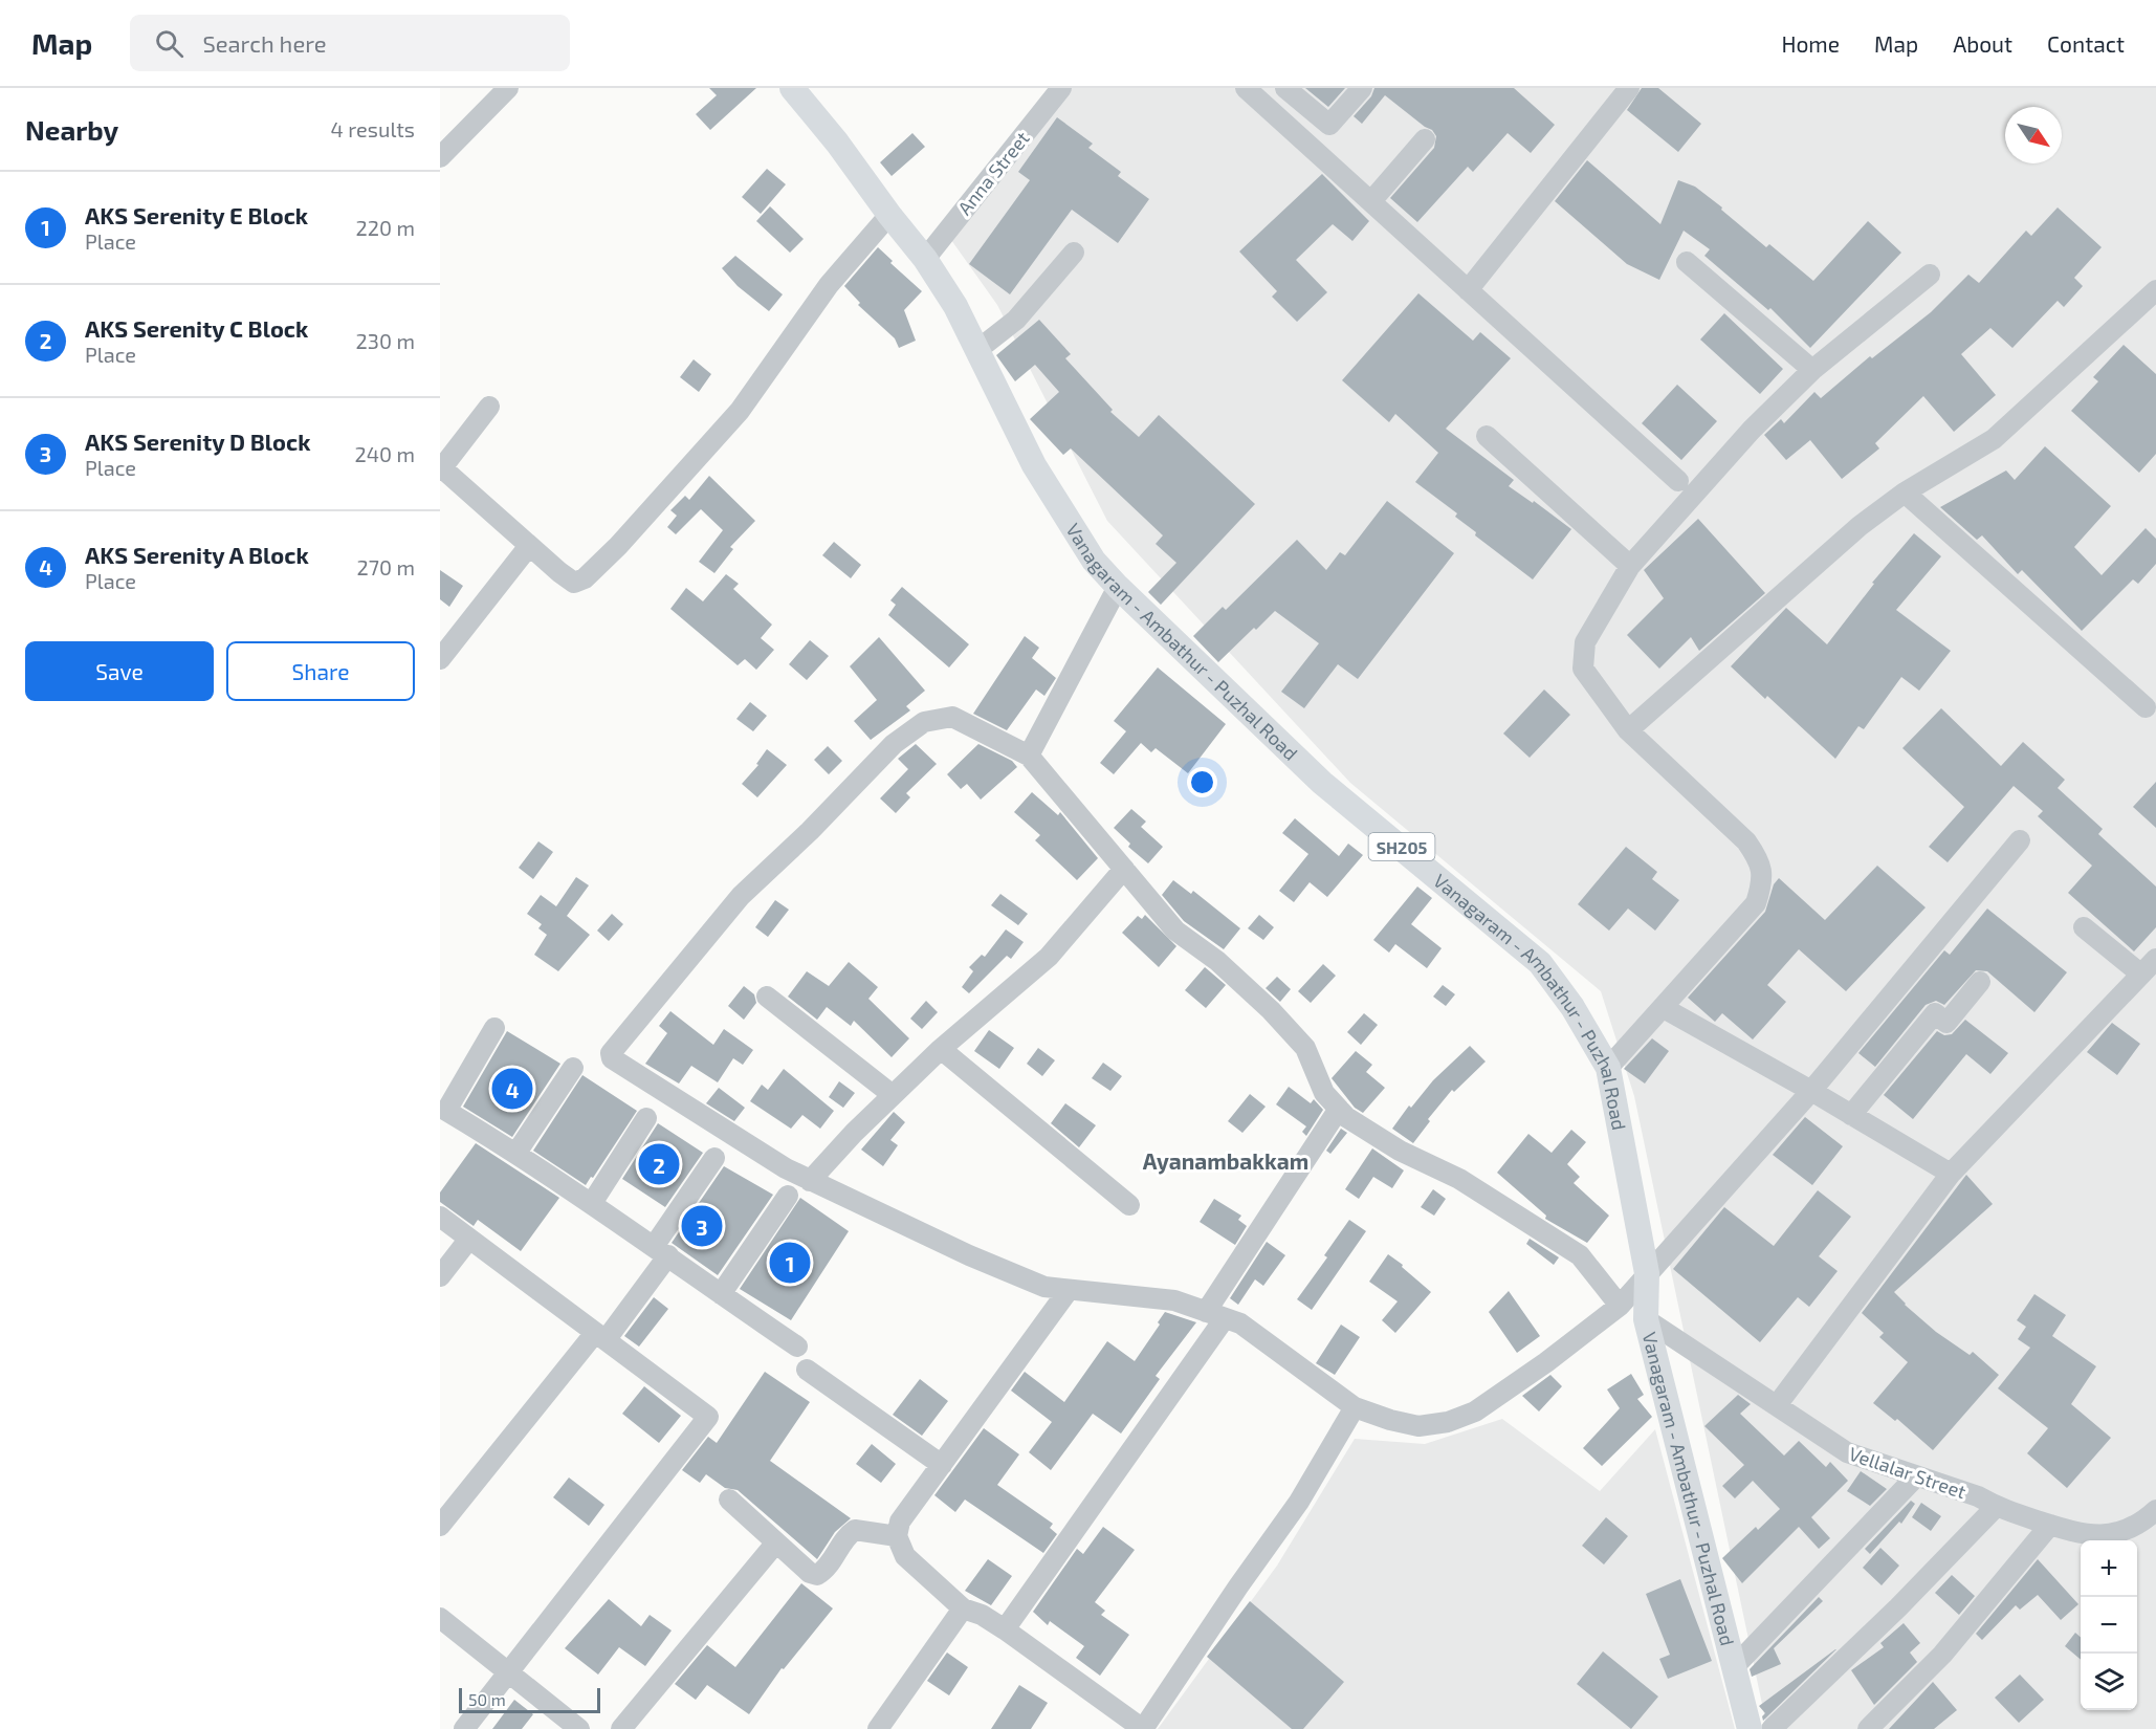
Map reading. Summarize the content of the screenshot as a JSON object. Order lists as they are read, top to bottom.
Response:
{
  "streets": {
    "main road": ["Vanagaram - Ambathur - Puzhal Road", "SH205"],
    "street": ["Anna Street", "Vellalar Street"]
  },
  "crossings": [
    ["Anna Street", "Vanagaram - Ambathur - Puzhal Road"],
    ["Vanagaram - Ambathur - Puzhal Road", "Vellalar Street"]
  ],
  "districts": ["Ayanambakkam"],
  "scale_bar": "50 m",
  "north": "bottom right",
  "page": {
    "header": "Map",
    "search": "Search here",
    "nav": [
      "Home",
      "Map",
      "About",
      "Contact"
    ],
    "heading": ["Nearby", "4 results"],
    "list": [
      {
        "mark": "1",
        "name": "AKS Serenity E Block",
        "note": "Place",
        "value": "220 m"
      },
      {
        "mark": "2",
        "name": "AKS Serenity C Block",
        "note": "Place",
        "value": "230 m"
      },
      {
        "mark": "3",
        "name": "AKS Serenity D Block",
        "note": "Place",
        "value": "240 m"
      },
      {
        "mark": "4",
        "name": "AKS Serenity A Block",
        "note": "Place",
        "value": "270 m"
      }
    ],
    "buttons": ["Save", "Share"],
    "pins": [
      "4",
      "2",
      "3",
      "1"
    ],
    "map_buttons": ["+", "−"],
    "scale": "50 m"
  }
}
